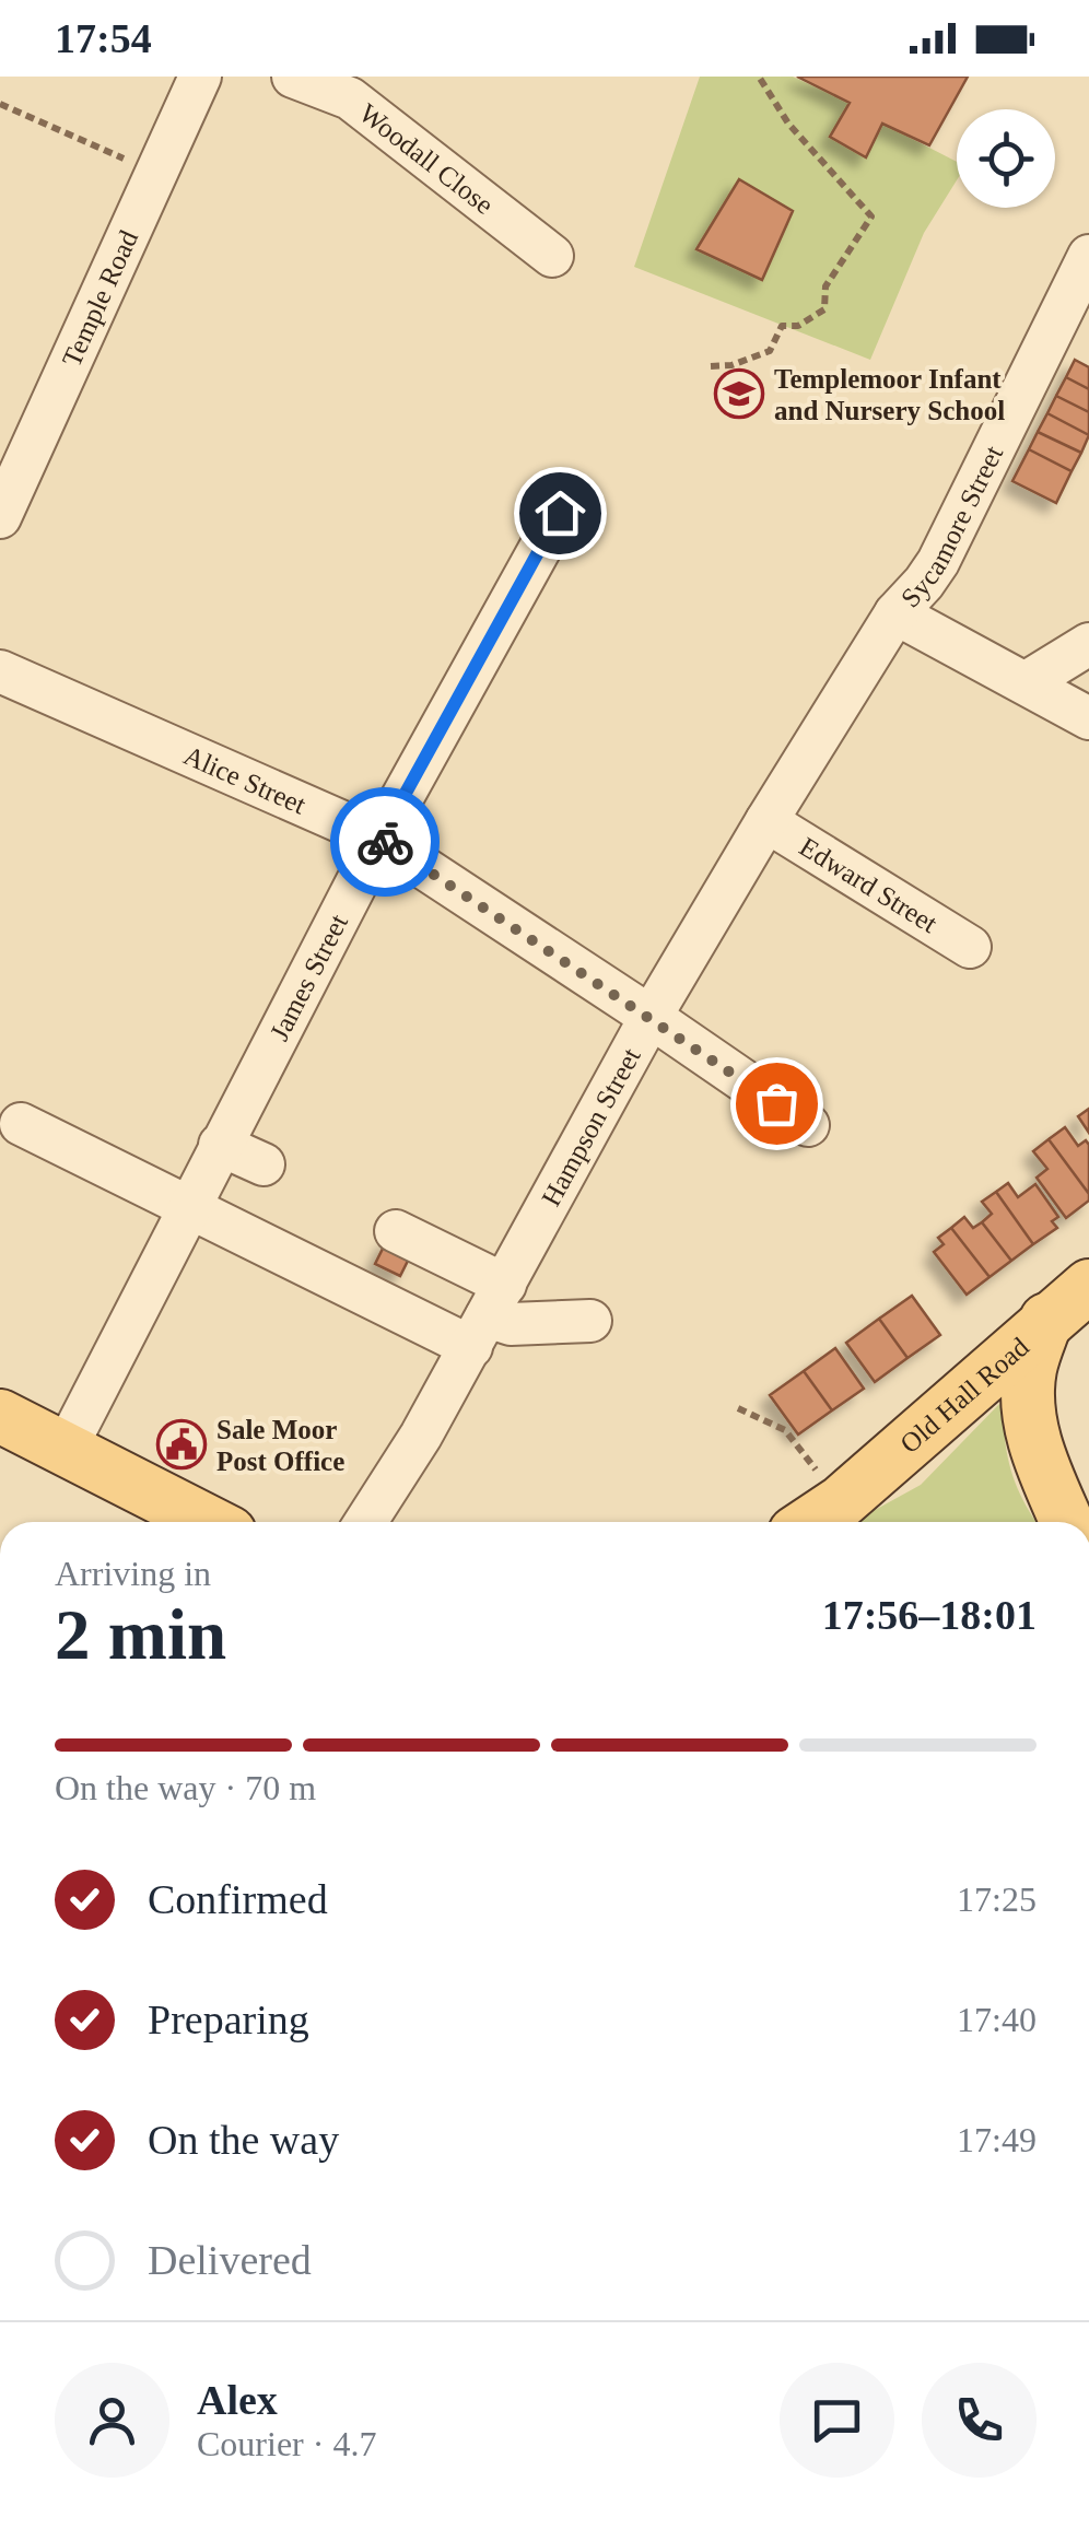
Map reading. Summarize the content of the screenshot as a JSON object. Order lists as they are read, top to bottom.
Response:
{
  "streets": {
    "main road": ["Old Hall Road"],
    "street": [
      "Woodall Close",
      "Temple Road",
      "Sycamore Street",
      "Alice Street",
      "Edward Street",
      "James Street",
      "Hampson Street"
    ]
  },
  "crossings": [
    ["Sycamore Street", "Hampson Street"],
    ["Alice Street", "James Street"],
    ["Alice Street", "Hampson Street"],
    ["Edward Street", "Hampson Street"]
  ],
  "places": {
    "school or university": ["Templemoor Infant and Nursery School"],
    "public building": ["Sale Moor Post Office"]
  },
  "page": {
    "status": "17:54",
    "heading": ["2 min", "Arriving in", "17:56–18:01"],
    "panel": ["Alex", "Courier · 4.7"],
    "bar": "On the way · 70 m",
    "list": [
      ["Confirmed", "17:25"],
      ["Preparing", "17:40"],
      ["On the way", "17:49"],
      "Delivered"
    ]
  }
}
